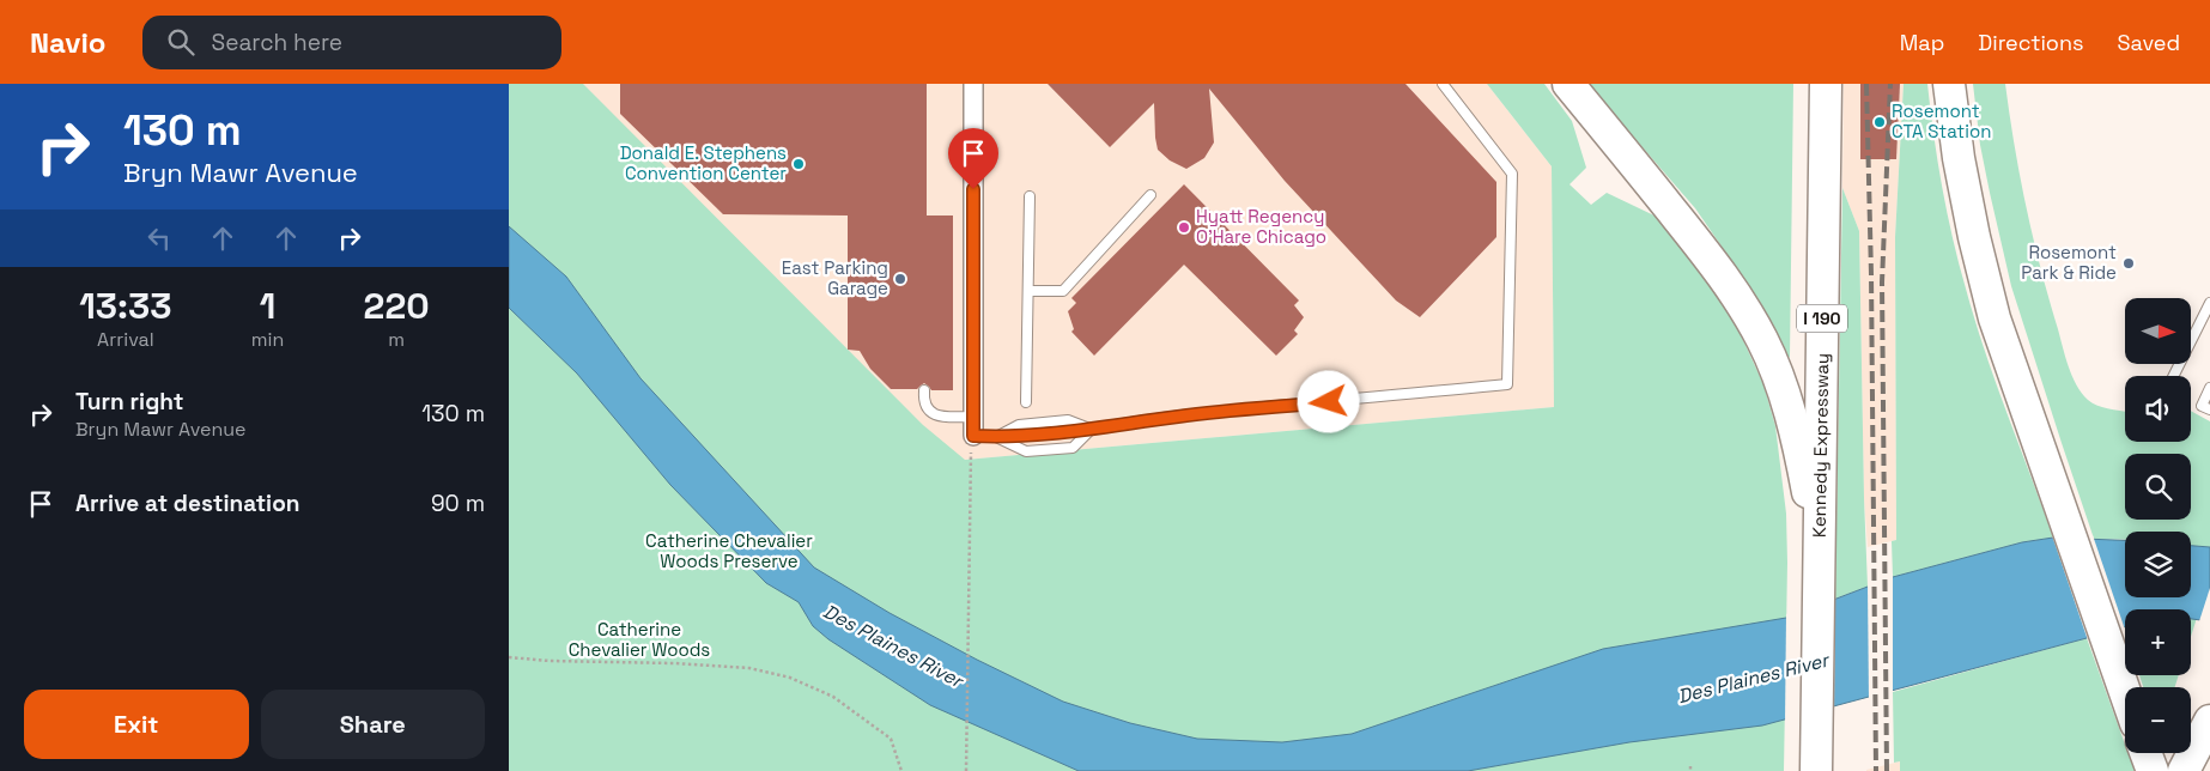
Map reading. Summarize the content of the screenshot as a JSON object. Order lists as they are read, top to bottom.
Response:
{
  "streets": {
    "highway": ["I 190", "Kennedy Expressway"]
  },
  "water": ["Des Plaines River"],
  "parks": ["Catherine Chevalier Woods Preserve", "Catherine Chevalier Woods"],
  "places": [
    "Rosemont CTA Station",
    "Donald E. Stephens Convention Center",
    "Hyatt Regency O'Hare Chicago",
    "Rosemont Park & Ride",
    "East Parking Garage"
  ],
  "north": "right",
  "page": {
    "header": "Navio",
    "search": "Search here",
    "nav": ["Map", "Directions", "Saved"],
    "turn": ["130 m", "Bryn Mawr Avenue"],
    "eta": [
      "13:33",
      "Arrival",
      "1",
      "min",
      "220",
      "m"
    ],
    "map_buttons": ["+", "−"],
    "list": [
      {
        "name": "Turn right",
        "note": "Bryn Mawr Avenue",
        "value": "130 m"
      },
      {
        "name": "Arrive at destination",
        "value": "90 m"
      }
    ],
    "buttons": ["Exit", "Share"]
  }
}
